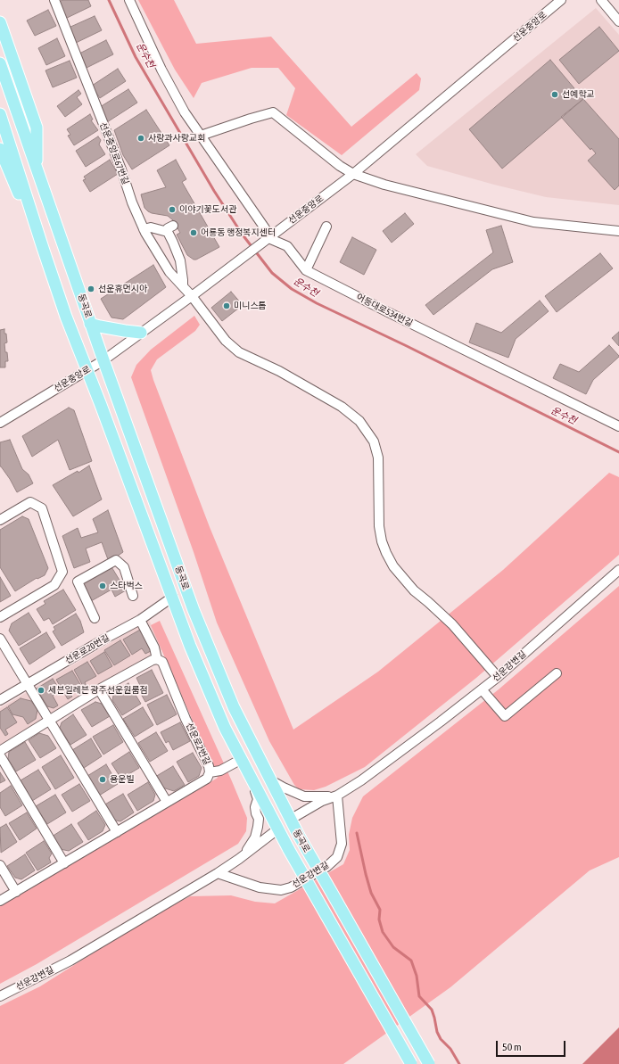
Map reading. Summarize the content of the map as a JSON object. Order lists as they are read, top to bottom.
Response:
{
  "streets": {
    "main road": ["동곡로"],
    "street": [
      "선운중앙로",
      "선운중앙로67번길",
      "어등대로534번길",
      "선운로20번길",
      "선운강변길",
      "선운로2번길"
    ]
  },
  "crossings": [
    ["선운중앙로", "선운중앙로67번길"],
    ["선운중앙로", "동곡로"],
    ["선운중앙로", "어등대로534번길"],
    ["선운중앙로67번길", "선운강변길"],
    ["동곡로", "선운로20번길"],
    ["선운로20번길", "선운로2번길"]
  ],
  "water": ["운수천"],
  "places": [
    "선예학교",
    "사랑과사랑교회",
    "이야기꽃도서관",
    "어룡동 행정복지센터",
    "선운휴먼시아",
    "미니스톱",
    "스타벅스",
    "세븐일레븐 광주선운원룸점",
    "용운빌"
  ],
  "scale_bar": "50 m"
}
